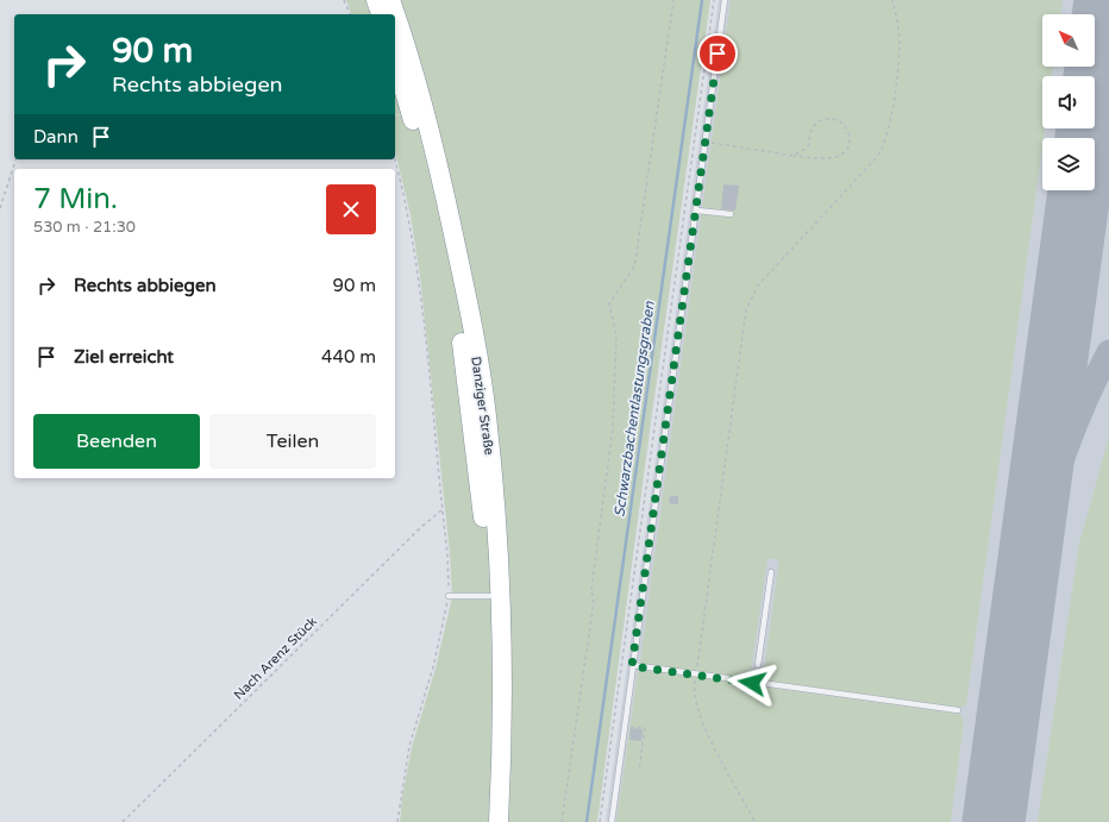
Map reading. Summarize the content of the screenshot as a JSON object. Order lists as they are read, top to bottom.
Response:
{
  "streets": {
    "highway": ["Danziger Straße"],
    "path": ["Nach Arenz Stück"]
  },
  "water": ["Schwarzbachentlastungsgraben"],
  "north": "top left",
  "page": {
    "turn": ["90 m", "Rechts abbiegen"],
    "then": "Dann",
    "heading": ["7 Min.", "530 m · 21:30"],
    "list": [
      {
        "name": "Rechts abbiegen",
        "value": "90 m"
      },
      {
        "name": "Ziel erreicht",
        "value": "440 m"
      }
    ],
    "buttons": ["Beenden", "Teilen"]
  }
}
